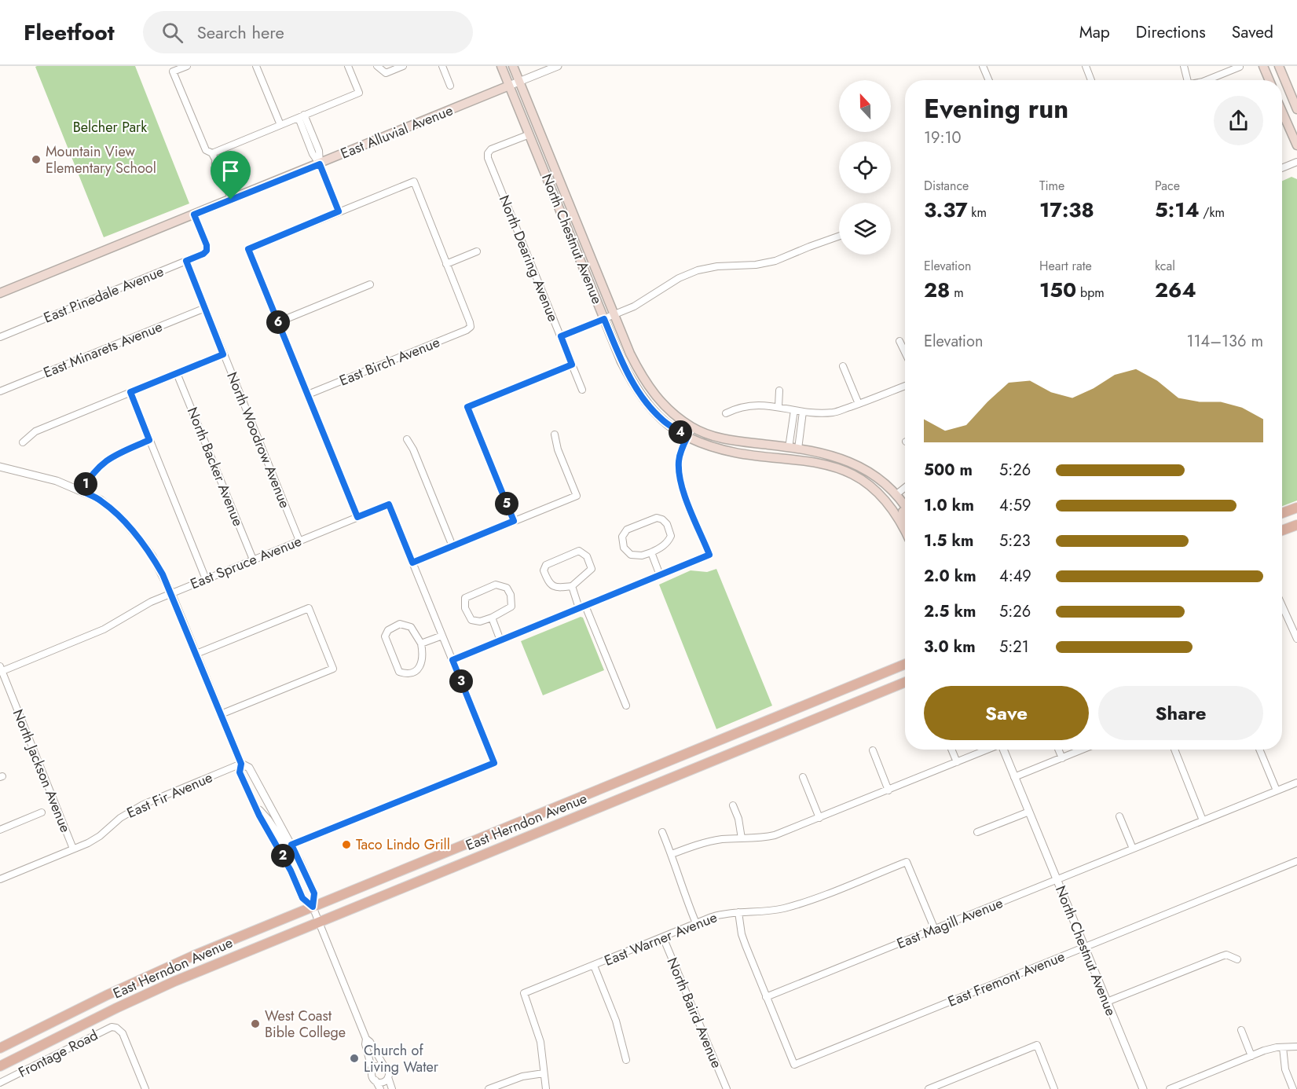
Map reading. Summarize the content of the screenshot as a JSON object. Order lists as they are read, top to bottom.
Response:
{
  "streets": {
    "main road": ["East Alluvial Avenue", "North Chestnut Avenue", "East Herndon Avenue"],
    "street": [
      "North Dearing Avenue",
      "East Pinedale Avenue",
      "East Minarets Avenue",
      "East Birch Avenue",
      "North Woodrow Avenue",
      "North Backer Avenue",
      "East Spruce Avenue",
      "North Jackson Avenue",
      "East Fir Avenue",
      "East Magill Avenue",
      "East Warner Avenue",
      "East Fremont Avenue",
      "North Baird Avenue",
      "Frontage Road"
    ]
  },
  "crossings": [
    ["East Alluvial Avenue", "North Chestnut Avenue"],
    ["East Alluvial Avenue", "East Pinedale Avenue"],
    ["North Chestnut Avenue", "North Dearing Avenue"],
    ["North Chestnut Avenue", "East Magill Avenue"],
    ["North Chestnut Avenue", "East Fremont Avenue"],
    ["East Pinedale Avenue", "North Woodrow Avenue"],
    ["East Minarets Avenue", "North Woodrow Avenue"],
    ["North Woodrow Avenue", "East Spruce Avenue"],
    ["North Backer Avenue", "East Spruce Avenue"],
    ["East Spruce Avenue", "North Jackson Avenue"],
    ["North Jackson Avenue", "East Fir Avenue"],
    ["East Magill Avenue", "East Warner Avenue"],
    ["East Magill Avenue", "East Fremont Avenue"],
    ["East Warner Avenue", "North Baird Avenue"]
  ],
  "parks": ["Belcher Park"],
  "places": [
    "Mountain View Elementary School",
    "Taco Lindo Grill",
    "West Coast Bible College",
    "Church of Living Water"
  ],
  "north": "top",
  "page": {
    "header": "Fleetfoot",
    "search": "Search here",
    "nav": ["Map", "Directions", "Saved"],
    "heading": ["Evening run", "19:10"],
    "stats": [
      ["Distance", "3.37 km"],
      ["Time", "17:38"],
      ["Pace", "5:14 /km"],
      ["Elevation", "28 m"],
      ["Heart rate", "150 bpm"],
      ["kcal", "264"]
    ],
    "pins": [
      "6",
      "4",
      "1",
      "5",
      "3",
      "2"
    ],
    "chart": ["Elevation", "114–136 m"],
    "list": [
      {
        "name": "500 m",
        "note": "5:26"
      },
      {
        "name": "1.0 km",
        "note": "4:59"
      },
      {
        "name": "1.5 km",
        "note": "5:23"
      },
      {
        "name": "2.0 km",
        "note": "4:49"
      },
      {
        "name": "2.5 km",
        "note": "5:26"
      },
      {
        "name": "3.0 km",
        "note": "5:21"
      }
    ],
    "buttons": ["Save", "Share"]
  }
}
